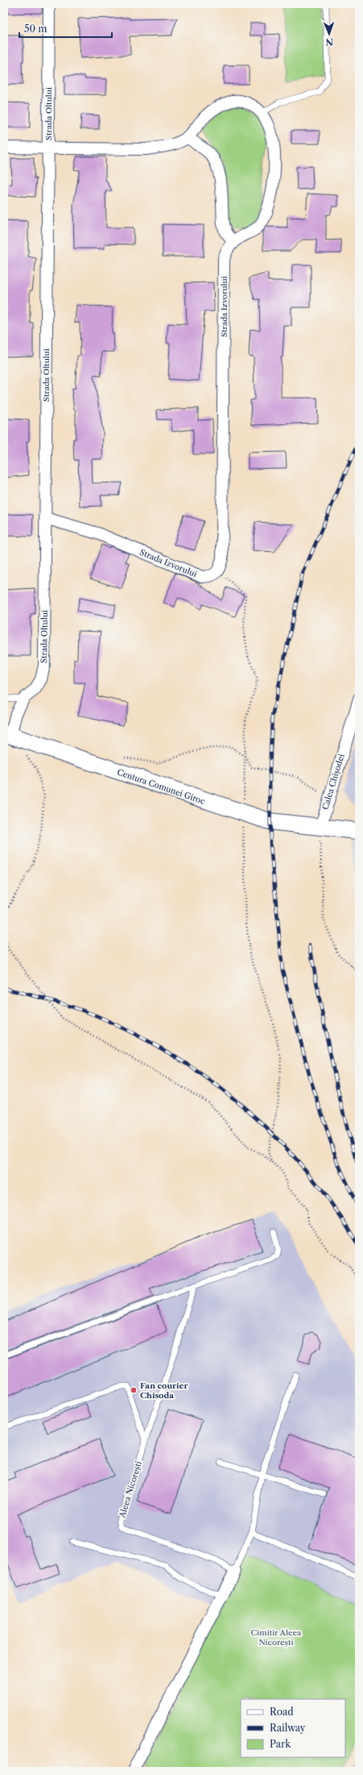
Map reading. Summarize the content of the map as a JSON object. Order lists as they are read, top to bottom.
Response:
{
  "streets": {
    "main road": ["Centura Comunei Giroc"],
    "street": ["Strada Oltului", "Strada Izvorului", "Calea Chișodei"],
    "lane": ["Aleea Nicorești"]
  },
  "crossings": [
    ["Strada Oltului", "Strada Izvorului"],
    ["Strada Oltului", "Centura Comunei Giroc"],
    ["Calea Chișodei", "Centura Comunei Giroc"]
  ],
  "parks": ["Cimitir Aleea Nicorești"],
  "places": ["Fan courier Chisoda"],
  "legend": ["Road", "Railway", "Park"],
  "scale_bar": "50 m",
  "north": "bottom"
}
